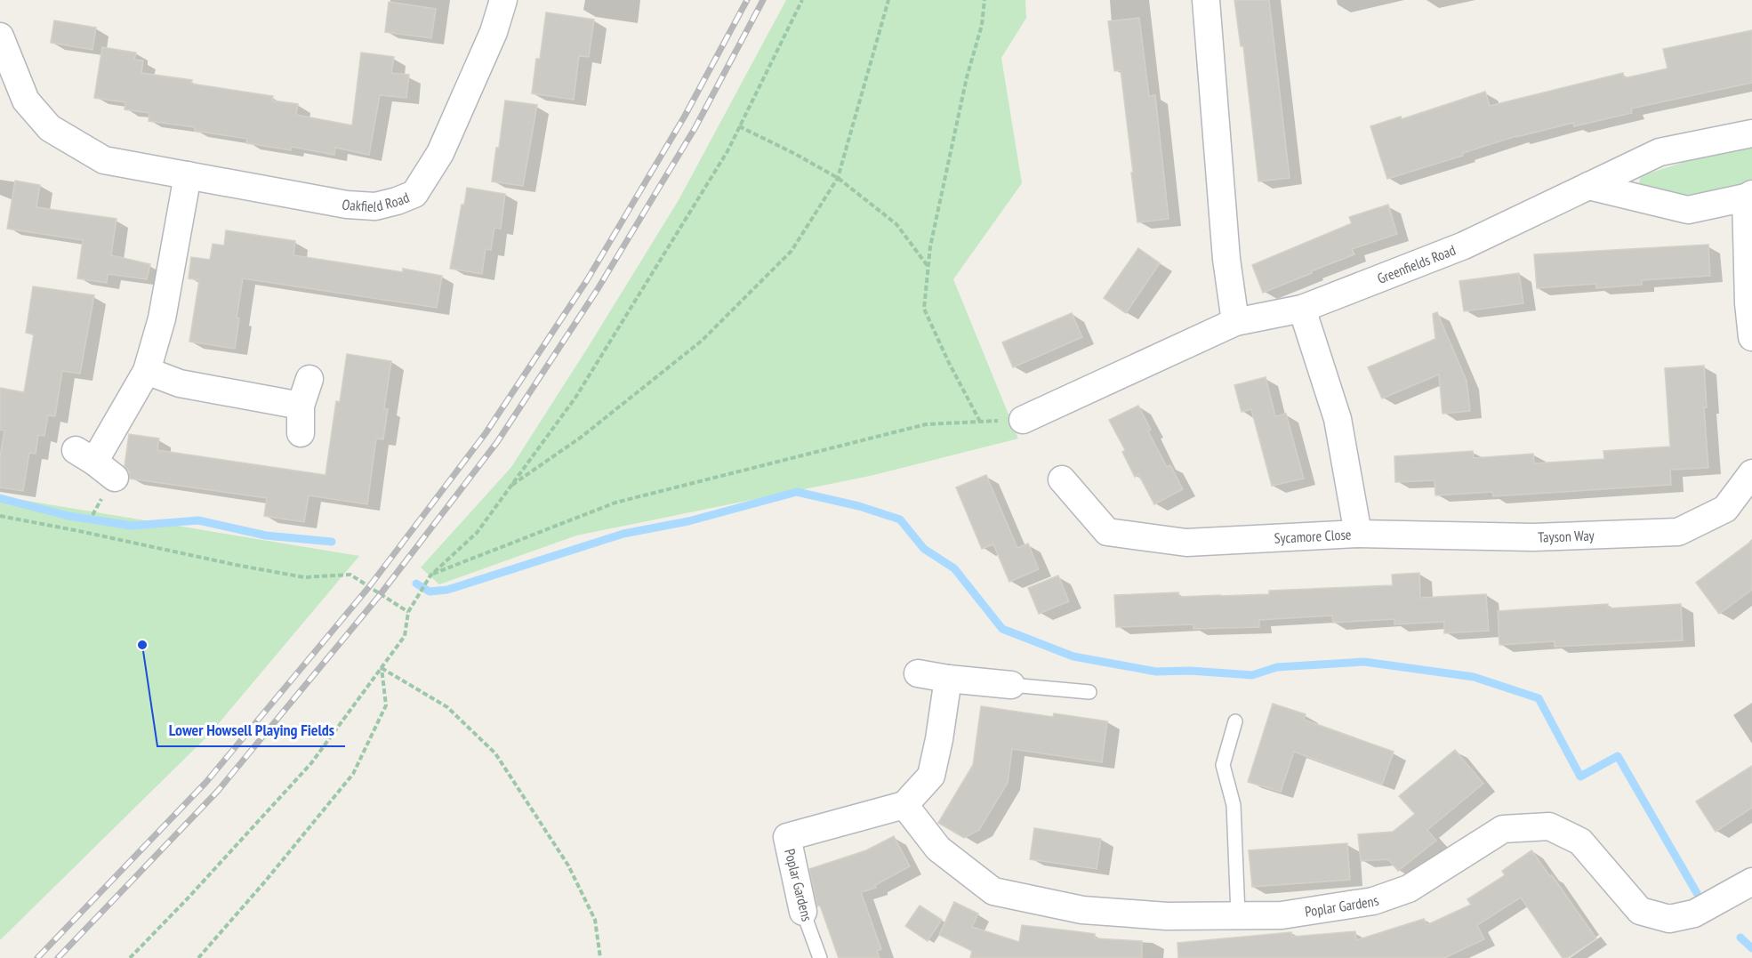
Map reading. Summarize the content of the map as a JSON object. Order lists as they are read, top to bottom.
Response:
{
  "streets": {
    "street": [
      "Oakfield Road",
      "Greenfields Road",
      "Sycamore Close",
      "Tayson Way",
      "Poplar Gardens"
    ]
  },
  "crossings": [
    ["Greenfields Road", "Sycamore Close"],
    ["Sycamore Close", "Tayson Way"]
  ],
  "places": ["Lower Howsell Playing Fields"]
}
